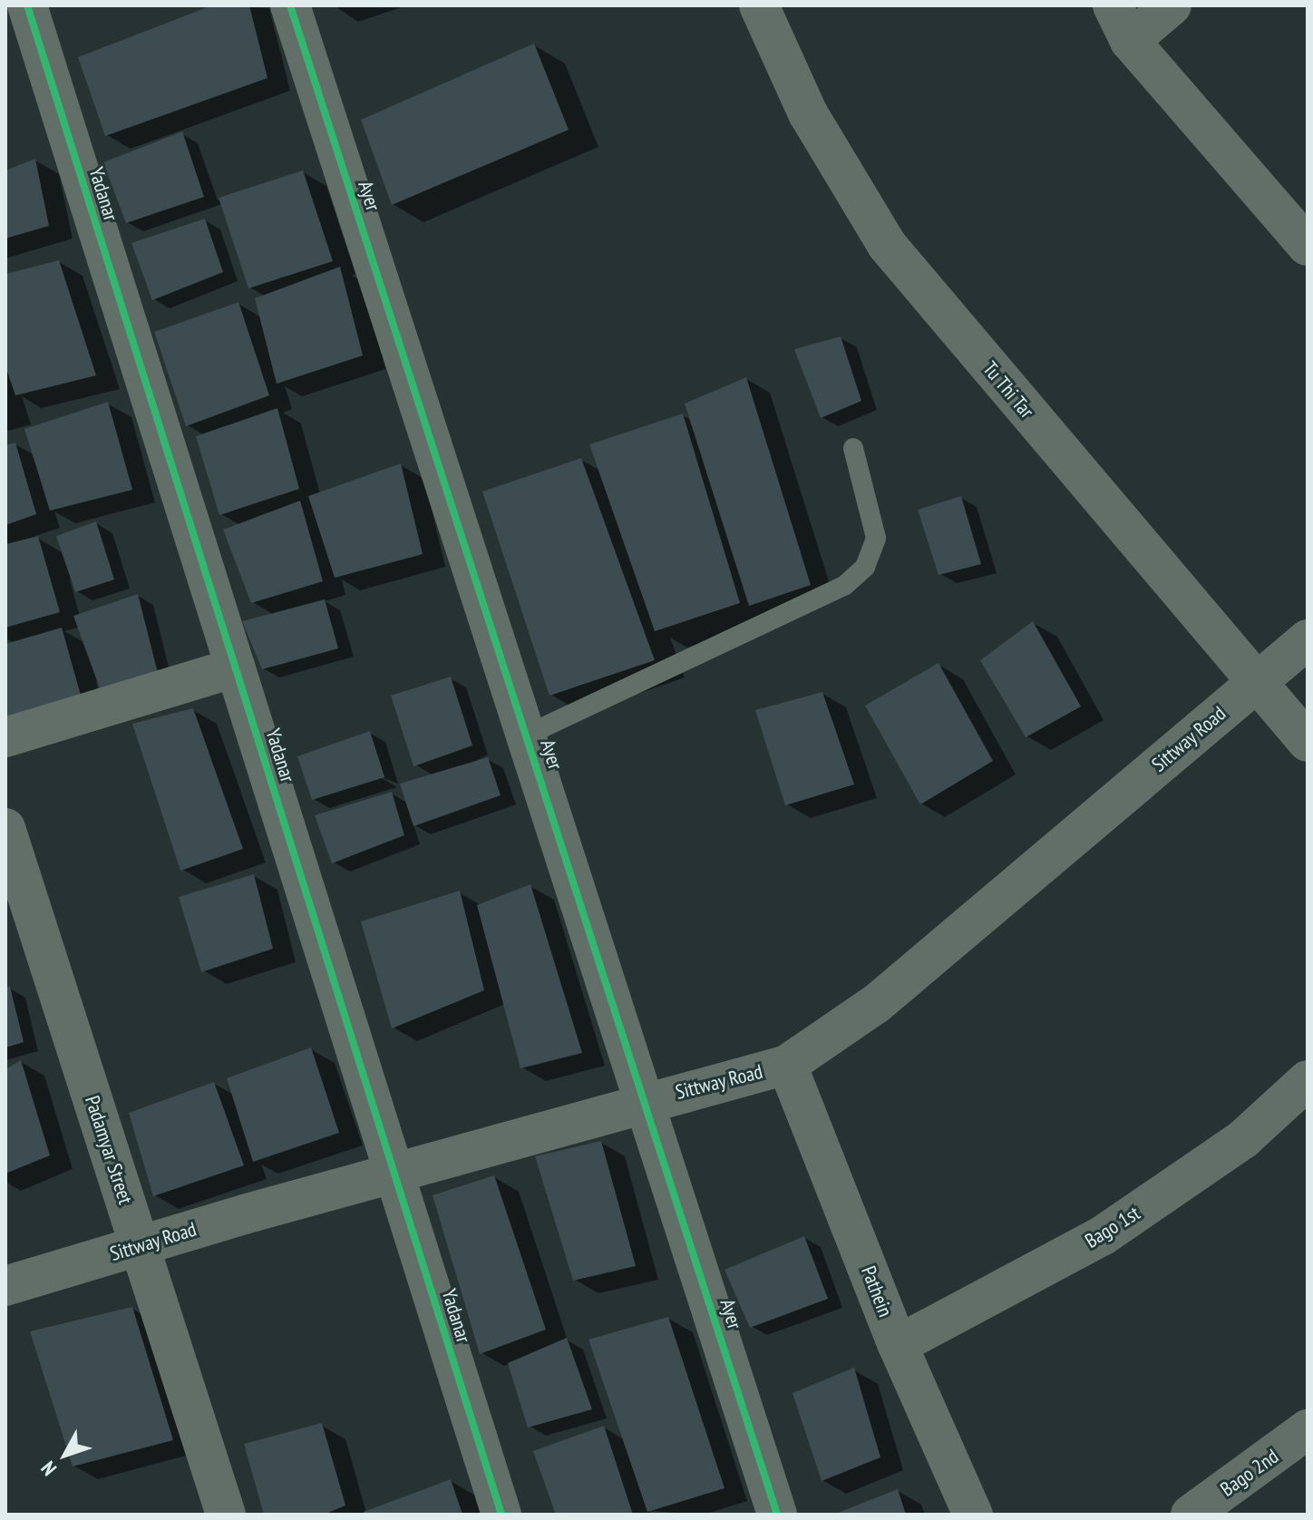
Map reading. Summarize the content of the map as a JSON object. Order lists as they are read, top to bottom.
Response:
{
  "streets": {
    "street": [
      "Yadanar",
      "Ayer",
      "Tu Thi Tar",
      "Sittway Road",
      "Padamyar Street",
      "Bago 1st",
      "Pathein",
      "Bago 2nd"
    ]
  },
  "crossings": [
    ["Yadanar", "Sittway Road"],
    ["Ayer", "Sittway Road"],
    ["Tu Thi Tar", "Sittway Road"],
    ["Sittway Road", "Padamyar Street"],
    ["Sittway Road", "Pathein"],
    ["Bago 1st", "Pathein"]
  ],
  "north": "bottom left"
}
